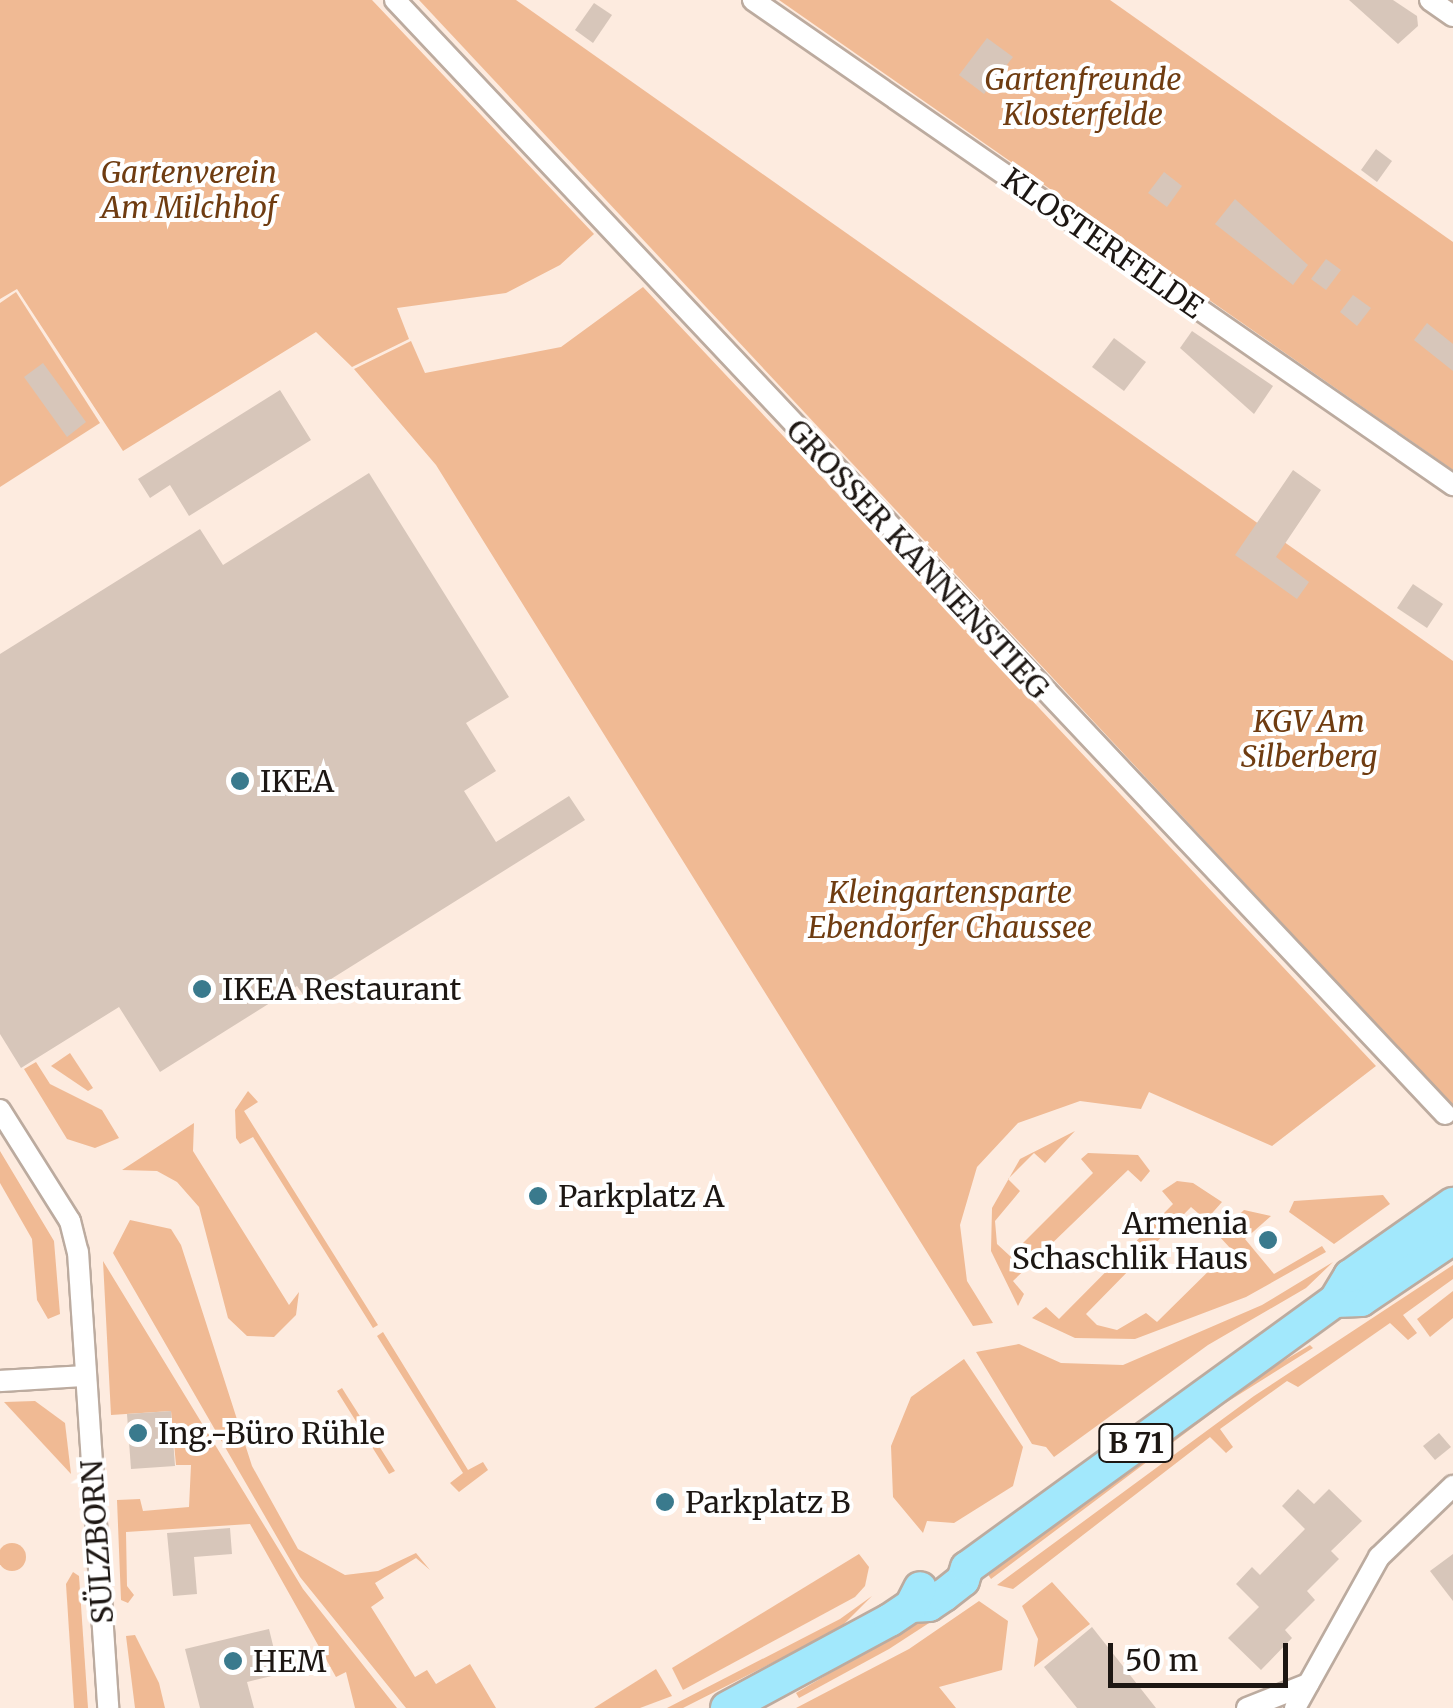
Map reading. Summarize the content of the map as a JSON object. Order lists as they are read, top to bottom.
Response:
{
  "streets": {
    "main road": ["B 71"],
    "street": ["KLOSTERFELDE", "GROSSER KANNENSTIEG", "SÜLZBORN"]
  },
  "parks": [
    "Gartenfreunde Klosterfelde",
    "Gartenverein Am Milchhof",
    "KGV Am Silberberg",
    "Kleingartensparte Ebendorfer Chaussee"
  ],
  "places": [
    "IKEA",
    "IKEA Restaurant",
    "Parkplatz A",
    "Armenia Schaschlik Haus",
    "Ing.-Büro Rühle",
    "Parkplatz B",
    "HEM"
  ],
  "scale_bar": "50 m"
}
